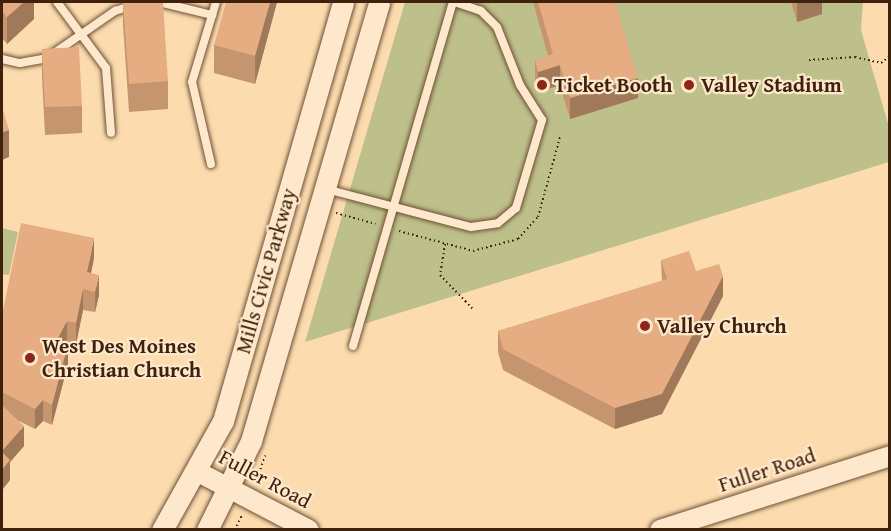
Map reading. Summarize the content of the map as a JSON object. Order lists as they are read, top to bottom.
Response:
{
  "streets": {
    "main road": ["Mills Civic Parkway"],
    "street": ["Fuller Road"]
  },
  "crossings": [
    ["Mills Civic Parkway", "Fuller Road"]
  ],
  "places": [
    "Ticket Booth",
    "Valley Stadium",
    "Valley Church",
    "West Des Moines Christian Church"
  ]
}
